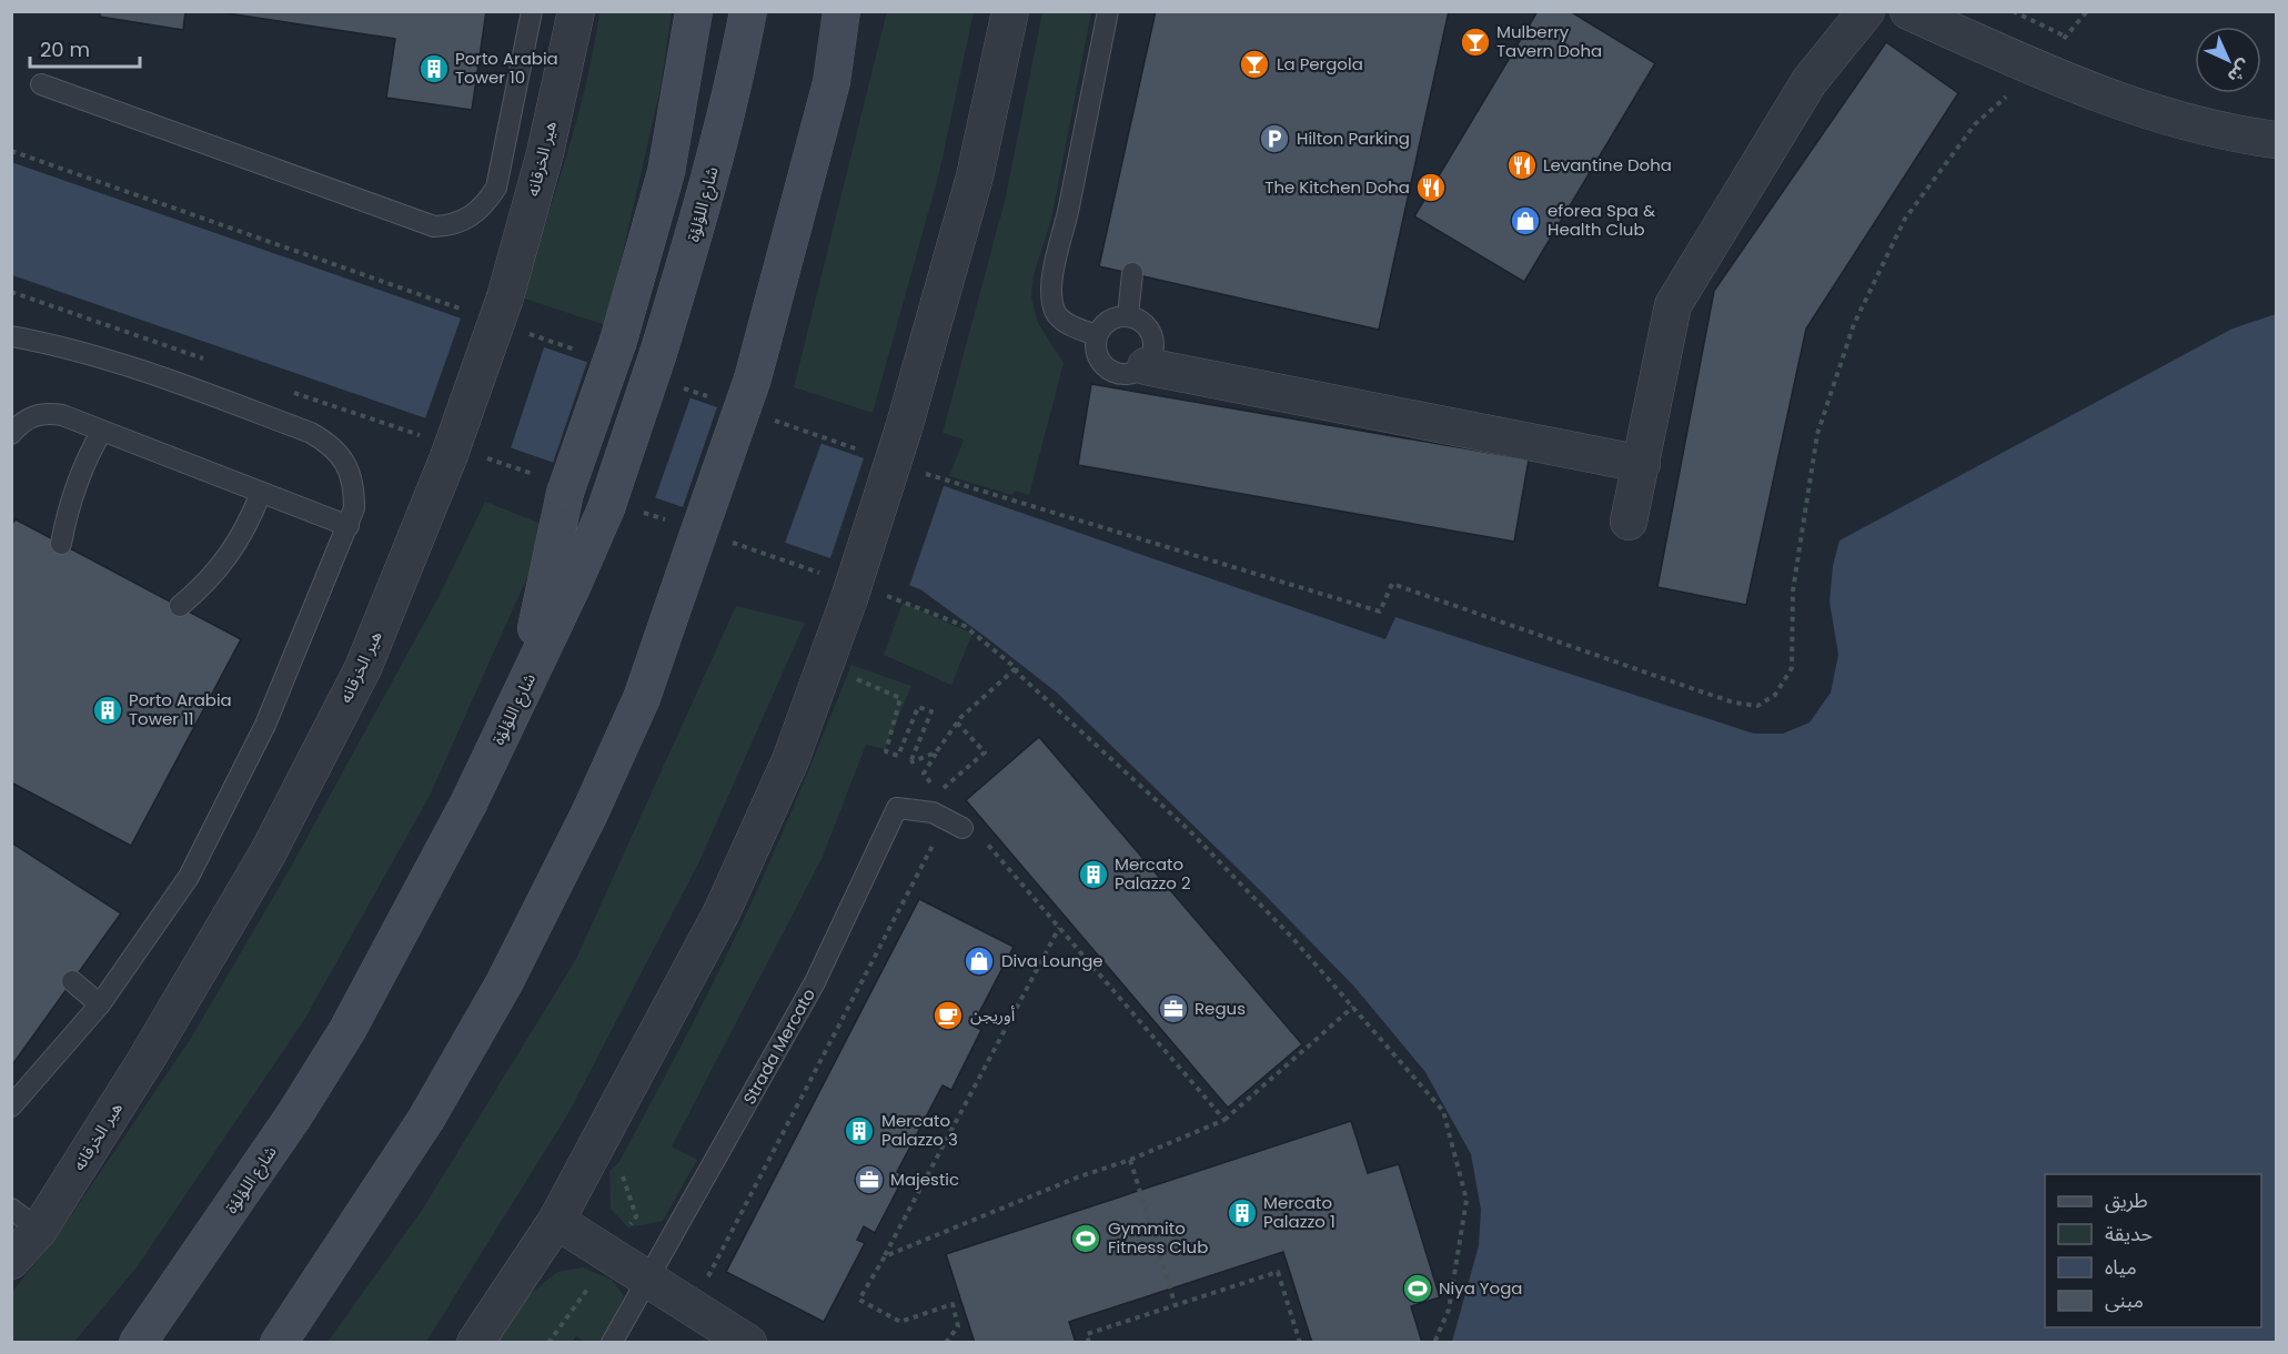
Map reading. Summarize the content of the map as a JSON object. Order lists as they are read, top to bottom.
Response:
{
  "streets": {
    "main road": ["شارع اللؤلؤة"],
    "street": ["هير الخرقانه"],
    "lane": ["Strada Mercato"]
  },
  "places": {
    "bar": ["Mulberry Tavern Doha", "La Pergola"],
    "building": [
      "Porto Arabia Tower 10",
      "Porto Arabia Tower 11",
      "Mercato Palazzo 2",
      "Mercato Palazzo 3",
      "Mercato Palazzo 1"
    ],
    "parking": ["Hilton Parking"],
    "restaurant": ["Levantine Doha", "The Kitchen Doha"],
    "shop": ["eforea Spa & Health Club", "Diva Lounge"],
    "office": ["Regus", "Majestic"],
    "cafe": ["أوريجن"],
    "sports": ["Gymmito Fitness Club", "Niya Yoga"]
  },
  "legend": [
    "طريق",
    "حديقة",
    "مياه",
    "مبنى"
  ],
  "scale_bar": "20 m",
  "north": "bottom right"
}
